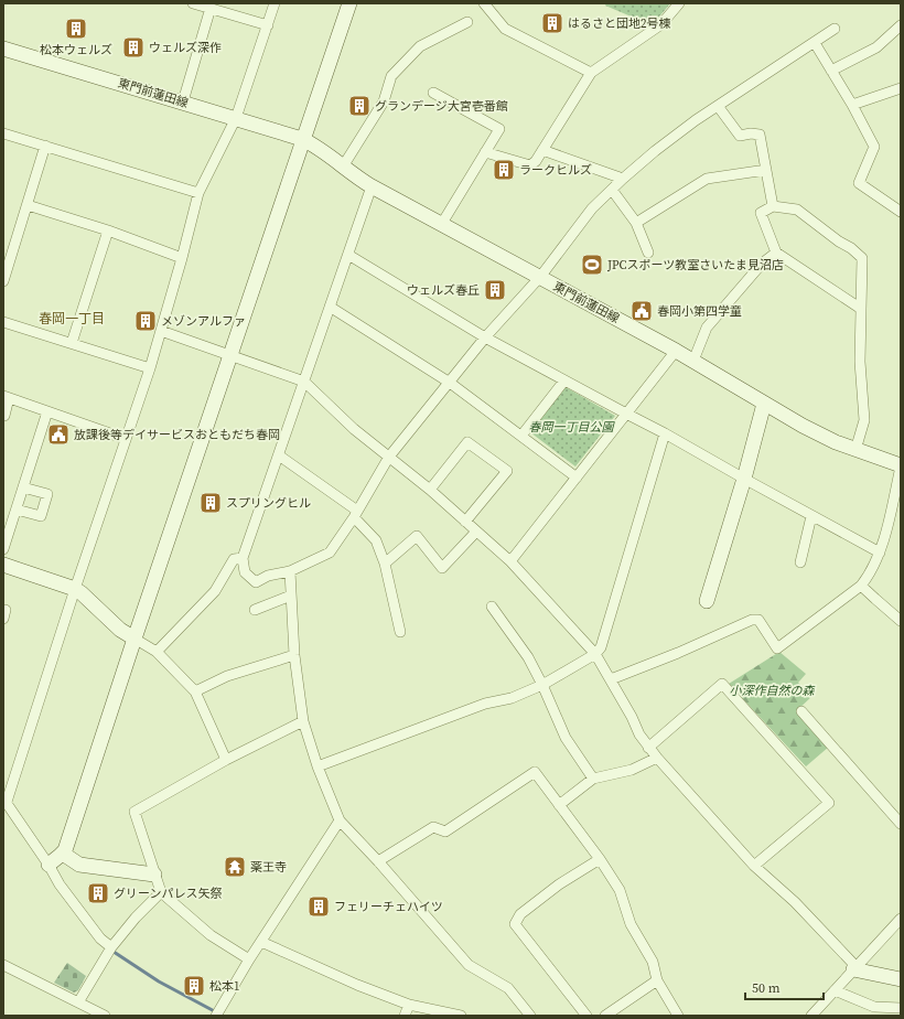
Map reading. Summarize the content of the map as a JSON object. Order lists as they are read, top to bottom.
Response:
{
  "streets": {
    "street": ["東門前蓮田線"]
  },
  "districts": ["春岡一丁目"],
  "parks": ["春岡一丁目公園", "小深作自然の森"],
  "places": {
    "building": [
      "はるさと団地2号棟",
      "松本ウェルズ",
      "ウェルズ深作",
      "グランデージ大宮壱番館",
      "ラークヒルズ",
      "ウェルズ春丘",
      "メゾンアルファ",
      "スプリングヒル",
      "グリーンパレス矢祭",
      "フェリーチェハイツ",
      "松本1"
    ],
    "sports": ["JPCスポーツ教室さいたま見沼店"],
    "public building": ["春岡小第四学童", "放課後等デイサービスおともだち春岡"],
    "temple": ["薬王寺"]
  },
  "scale_bar": "50 m"
}
